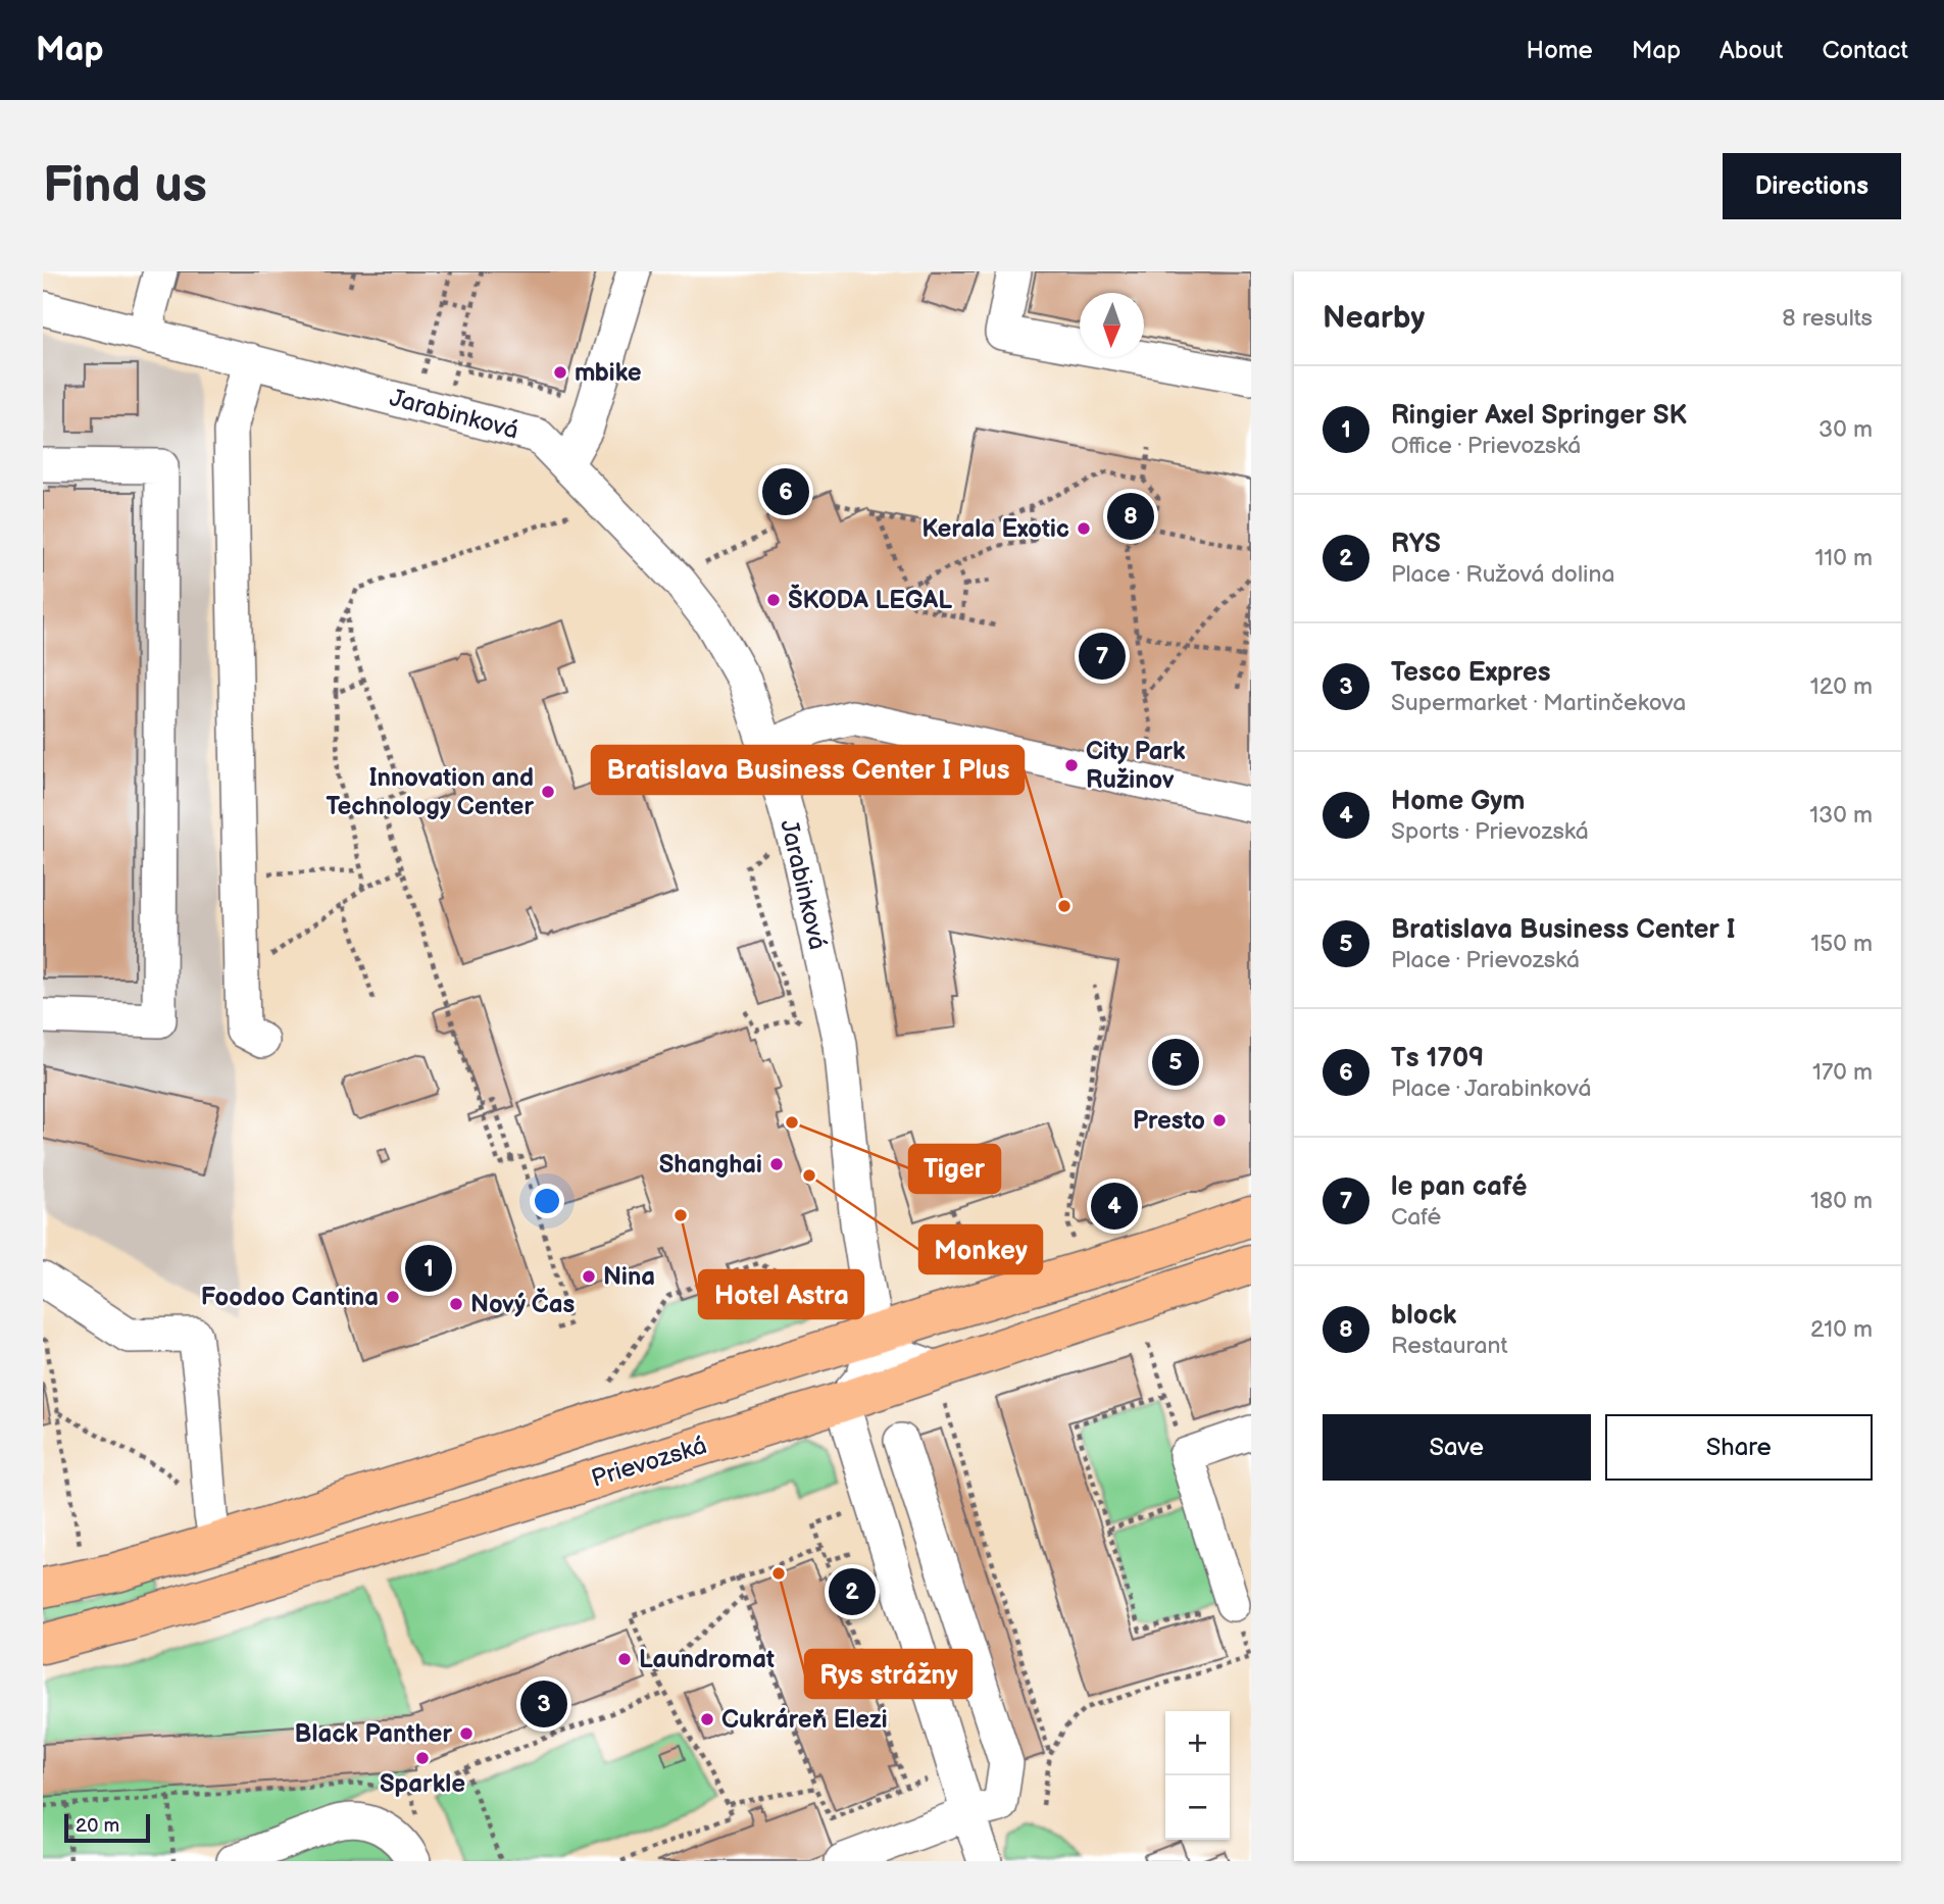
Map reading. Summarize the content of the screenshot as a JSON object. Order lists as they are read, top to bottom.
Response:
{
  "streets": {
    "main road": ["Prievozská"],
    "street": ["Jarabinková"]
  },
  "crossings": [
    ["Jarabinková", "Prievozská"]
  ],
  "places": [
    "mbike",
    "Kerala Exotic",
    "ŠKODA LEGAL",
    "City Park Ružinov",
    "Innovation and Technology Center",
    "Bratislava Business Center I Plus",
    "Presto",
    "Tiger",
    "Shanghai",
    "Monkey",
    "Hotel Astra",
    "Nina",
    "Foodoo Cantina",
    "Nový Čas",
    "Rys strážny",
    "Laundromat",
    "Cukráreň Elezi",
    "Black Panther",
    "Sparkle"
  ],
  "scale_bar": "20 m",
  "north": "bottom",
  "page": {
    "header": "Map",
    "nav": [
      "Home",
      "Map",
      "About",
      "Contact"
    ],
    "buttons": [
      "Directions",
      ["Save", "Share"]
    ],
    "title": "Find us",
    "heading": ["Nearby", "8 results"],
    "list": [
      {
        "mark": "1",
        "name": "Ringier Axel Springer SK",
        "note": "Office · Prievozská",
        "value": "30 m"
      },
      {
        "mark": "2",
        "name": "RYS",
        "note": "Place · Ružová dolina",
        "value": "110 m"
      },
      {
        "mark": "3",
        "name": "Tesco Expres",
        "note": "Supermarket · Martinčekova",
        "value": "120 m"
      },
      {
        "mark": "4",
        "name": "Home Gym",
        "note": "Sports · Prievozská",
        "value": "130 m"
      },
      {
        "mark": "5",
        "name": "Bratislava Business Center I",
        "note": "Place · Prievozská",
        "value": "150 m"
      },
      {
        "mark": "6",
        "name": "Ts 1709",
        "note": "Place · Jarabinková",
        "value": "170 m"
      },
      {
        "mark": "7",
        "name": "le pan café",
        "note": "Café",
        "value": "180 m"
      },
      {
        "mark": "8",
        "name": "block",
        "note": "Restaurant",
        "value": "210 m"
      }
    ],
    "pins": [
      "6",
      "8",
      "7",
      "5",
      "4",
      "1",
      "2",
      "3"
    ],
    "map_buttons": ["+", "−"],
    "scale": "20 m"
  }
}
